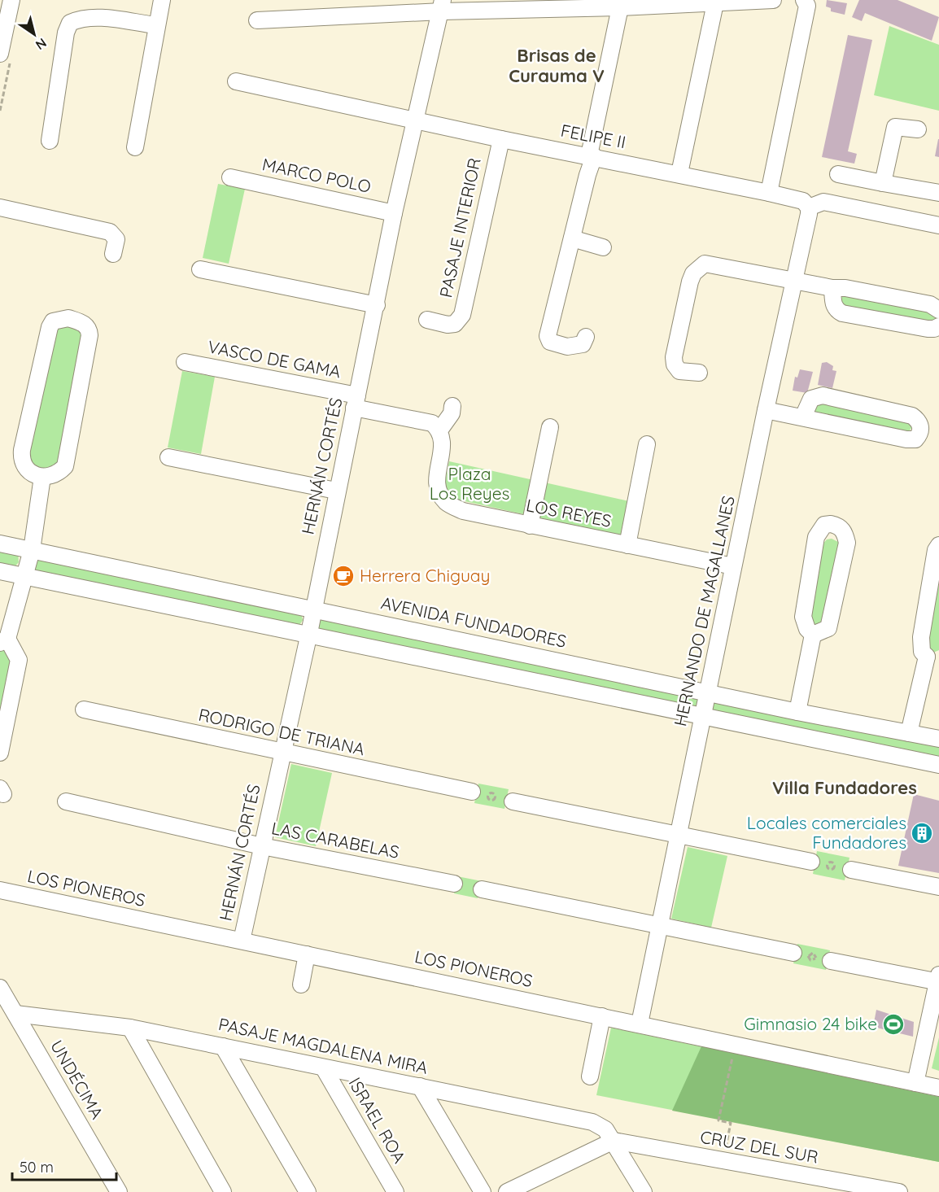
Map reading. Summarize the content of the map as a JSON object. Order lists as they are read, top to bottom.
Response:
{
  "streets": {
    "street": [
      "FELIPE II",
      "MARCO POLO",
      "PASAJE INTERIOR",
      "VASCO DE GAMA",
      "HERNÁN CORTÉS",
      "LOS REYES",
      "HERNANDO DE MAGALLANES",
      "AVENIDA FUNDADORES",
      "RODRIGO DE TRIANA",
      "LAS CARABELAS",
      "LOS PIONEROS",
      "PASAJE MAGDALENA MIRA",
      "UNDÉCIMA",
      "ISRAEL ROA",
      "CRUZ DEL SUR"
    ]
  },
  "crossings": [
    ["FELIPE II", "PASAJE INTERIOR"],
    ["FELIPE II", "HERNÁN CORTÉS"],
    ["FELIPE II", "HERNANDO DE MAGALLANES"],
    ["MARCO POLO", "HERNÁN CORTÉS"],
    ["VASCO DE GAMA", "HERNÁN CORTÉS"],
    ["HERNÁN CORTÉS", "AVENIDA FUNDADORES"],
    ["HERNÁN CORTÉS", "RODRIGO DE TRIANA"],
    ["HERNÁN CORTÉS", "LAS CARABELAS"],
    ["HERNÁN CORTÉS", "LOS PIONEROS"],
    ["LOS REYES", "HERNANDO DE MAGALLANES"],
    ["HERNANDO DE MAGALLANES", "AVENIDA FUNDADORES"],
    ["HERNANDO DE MAGALLANES", "LOS PIONEROS"],
    ["PASAJE MAGDALENA MIRA", "UNDÉCIMA"],
    ["PASAJE MAGDALENA MIRA", "ISRAEL ROA"],
    ["PASAJE MAGDALENA MIRA", "CRUZ DEL SUR"]
  ],
  "districts": ["Brisas de Curauma V", "Villa Fundadores"],
  "parks": ["Plaza Los Reyes"],
  "places": {
    "cafe": ["Herrera Chiguay"],
    "building": ["Locales comerciales Fundadores"],
    "sports": ["Gimnasio 24 bike"]
  },
  "scale_bar": "50 m",
  "north": "bottom right"
}
